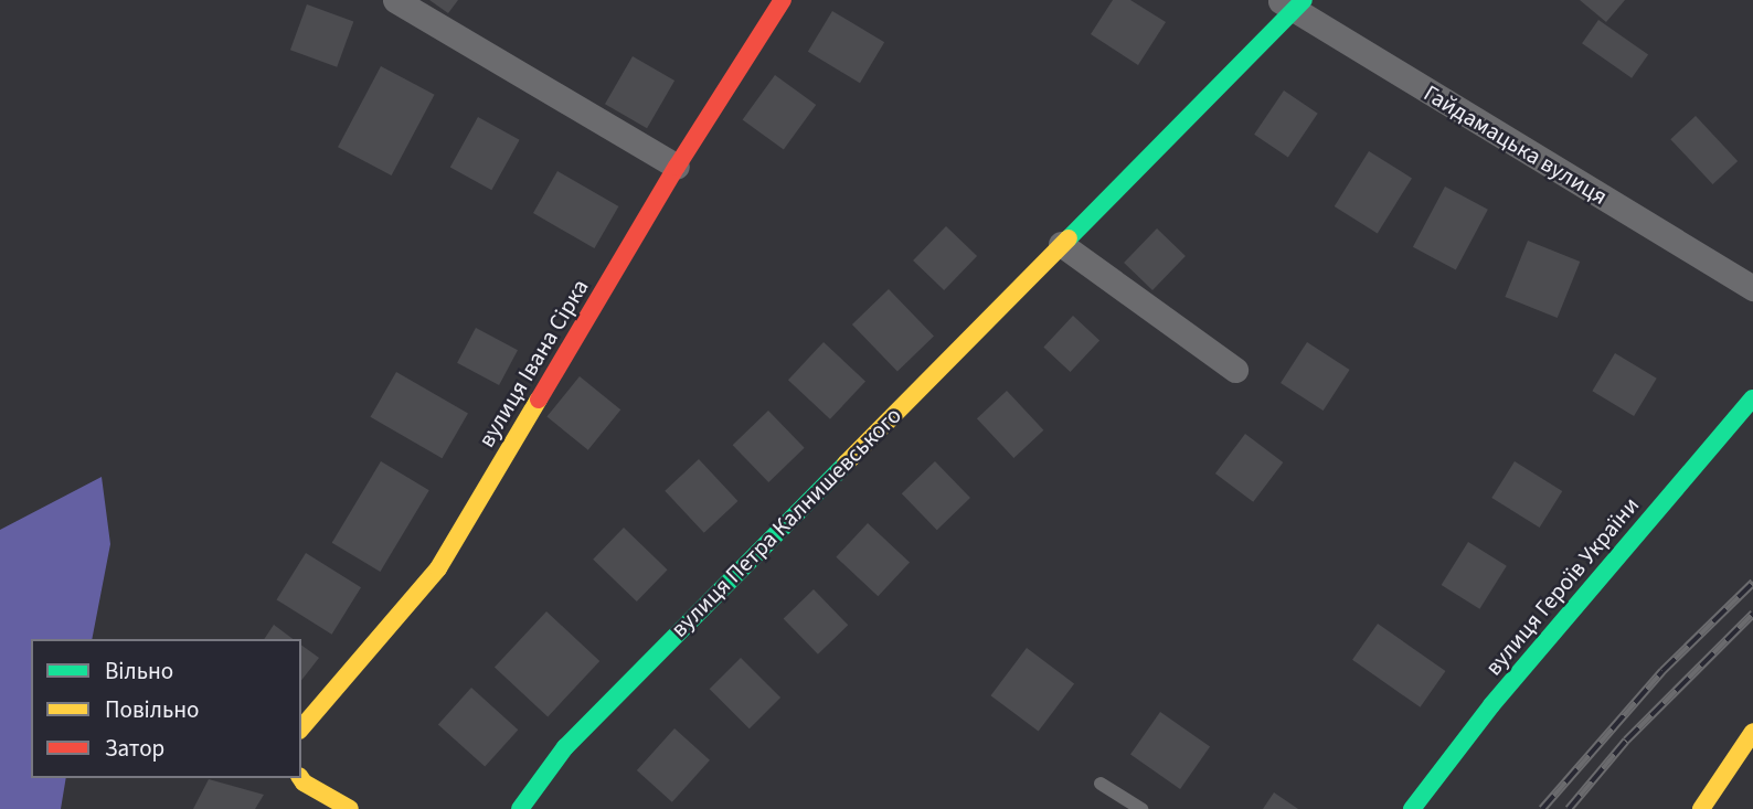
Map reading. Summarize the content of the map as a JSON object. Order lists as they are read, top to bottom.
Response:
{
  "streets": {
    "street": [
      "Гайдамацька вулиця",
      "вулиця Івана Сірка",
      "вулиця Петра Калнишевського",
      "вулиця Героїв України"
    ]
  },
  "crossings": [
    ["Гайдамацька вулиця", "вулиця Петра Калнишевського"]
  ],
  "legend": ["Вільно", "Повільно", "Затор"]
}
